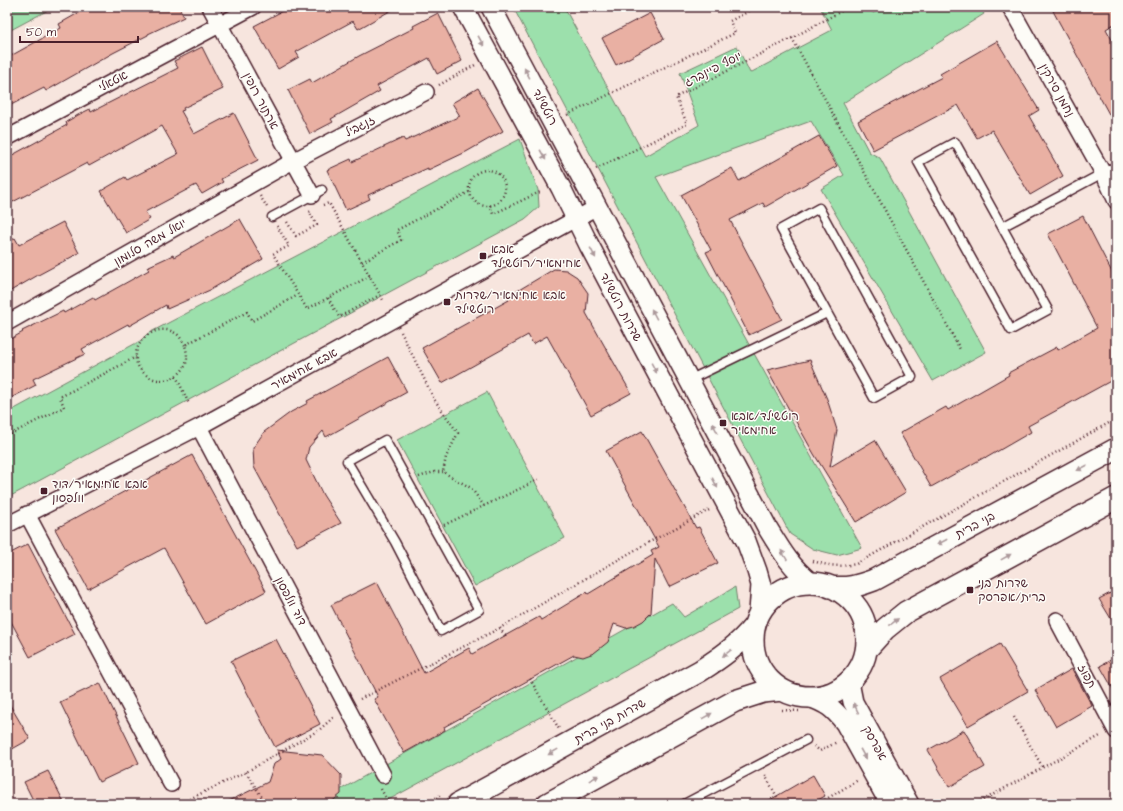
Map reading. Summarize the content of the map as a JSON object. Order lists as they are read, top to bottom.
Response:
{
  "streets": {
    "main road": ["בני ברית", "שדרות בני ברית"],
    "street": [
      "אטאלי",
      "נחמן סירקין",
      "ארתור רופין",
      "רוטשילד",
      "זנגביל",
      "יואל משה סלומון",
      "שדרות רוטשילד",
      "אבא אחימאיר",
      "דוד וולפסון",
      "תפוז",
      "אפרסק"
    ],
    "path": ["יוסף פיינברג"]
  },
  "crossings": [
    ["אטאלי", "ארתור רופין"],
    ["ארתור רופין", "זנגביל"],
    ["ארתור רופין", "יואל משה סלומון"],
    ["רוטשילד", "אבא אחימאיר"],
    ["זנגביל", "יואל משה סלומון"],
    ["שדרות רוטשילד", "אבא אחימאיר"],
    ["שדרות רוטשילד", "בני ברית"],
    ["שדרות רוטשילד", "שדרות בני ברית"],
    ["שדרות רוטשילד", "אפרסק"],
    ["אבא אחימאיר", "דוד וולפסון"],
    ["בני ברית", "שדרות בני ברית"],
    ["בני ברית", "אפרסק"],
    ["שדרות בני ברית", "אפרסק"]
  ],
  "one_way": ["רוטשילד"],
  "places": {
    "transit": [
      "אבא אחימאיר/רוטשילד",
      "אבא אחימאיר/שדרות רוטשילד",
      "רוטשילד/אבא אחימאיר",
      "אבא אחימאיר/דוד וולפסון",
      "שדרות בני ברית/אפרסק"
    ]
  },
  "scale_bar": "50 m"
}
